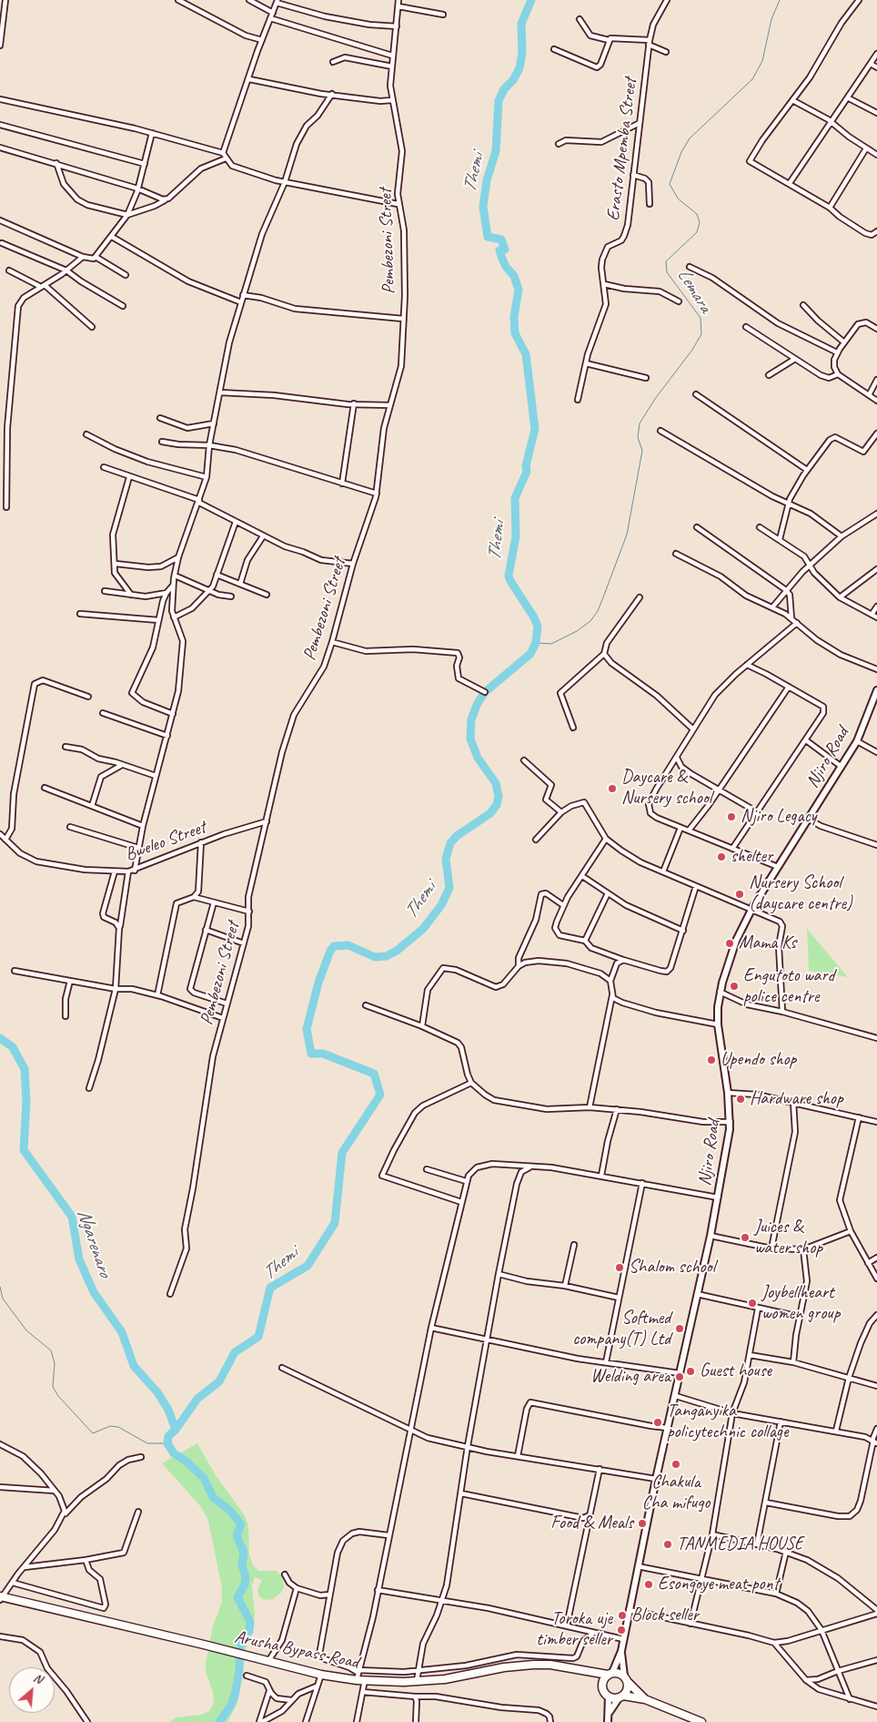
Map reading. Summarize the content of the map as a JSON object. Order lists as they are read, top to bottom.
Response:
{
  "streets": {
    "main road": ["Arusha Bypass Road"],
    "street": [
      "Erasto Mpemba Street",
      "Pembezoni Street",
      "Njiro Road",
      "Bweleo Street"
    ]
  },
  "crossings": [
    ["Pembezoni Street", "Bweleo Street"],
    ["Njiro Road", "Arusha Bypass Road"]
  ],
  "water": ["Themi", "Lemara", "Ngarenaro"],
  "places": [
    "Daycare & Nursery school",
    "Njiro Legacy",
    "shelter",
    "Nursery School (daycare centre)",
    "Mama Ks",
    "Engutoto ward police centre",
    "Upendo shop",
    "Hardware shop",
    "Juices & water shop",
    "Shalom school",
    "Joybellheart women group",
    "Softmed company(T) Ltd",
    "Guest house",
    "Welding area",
    "Tanganyika policytechnic collage",
    "Chakula Cha mifugo",
    "Food & Meals",
    "TANMEDIA HOUSE",
    "Esongoye meat pont",
    "Block seller",
    "Toroka uje timber seller"
  ],
  "north": "top right"
}
